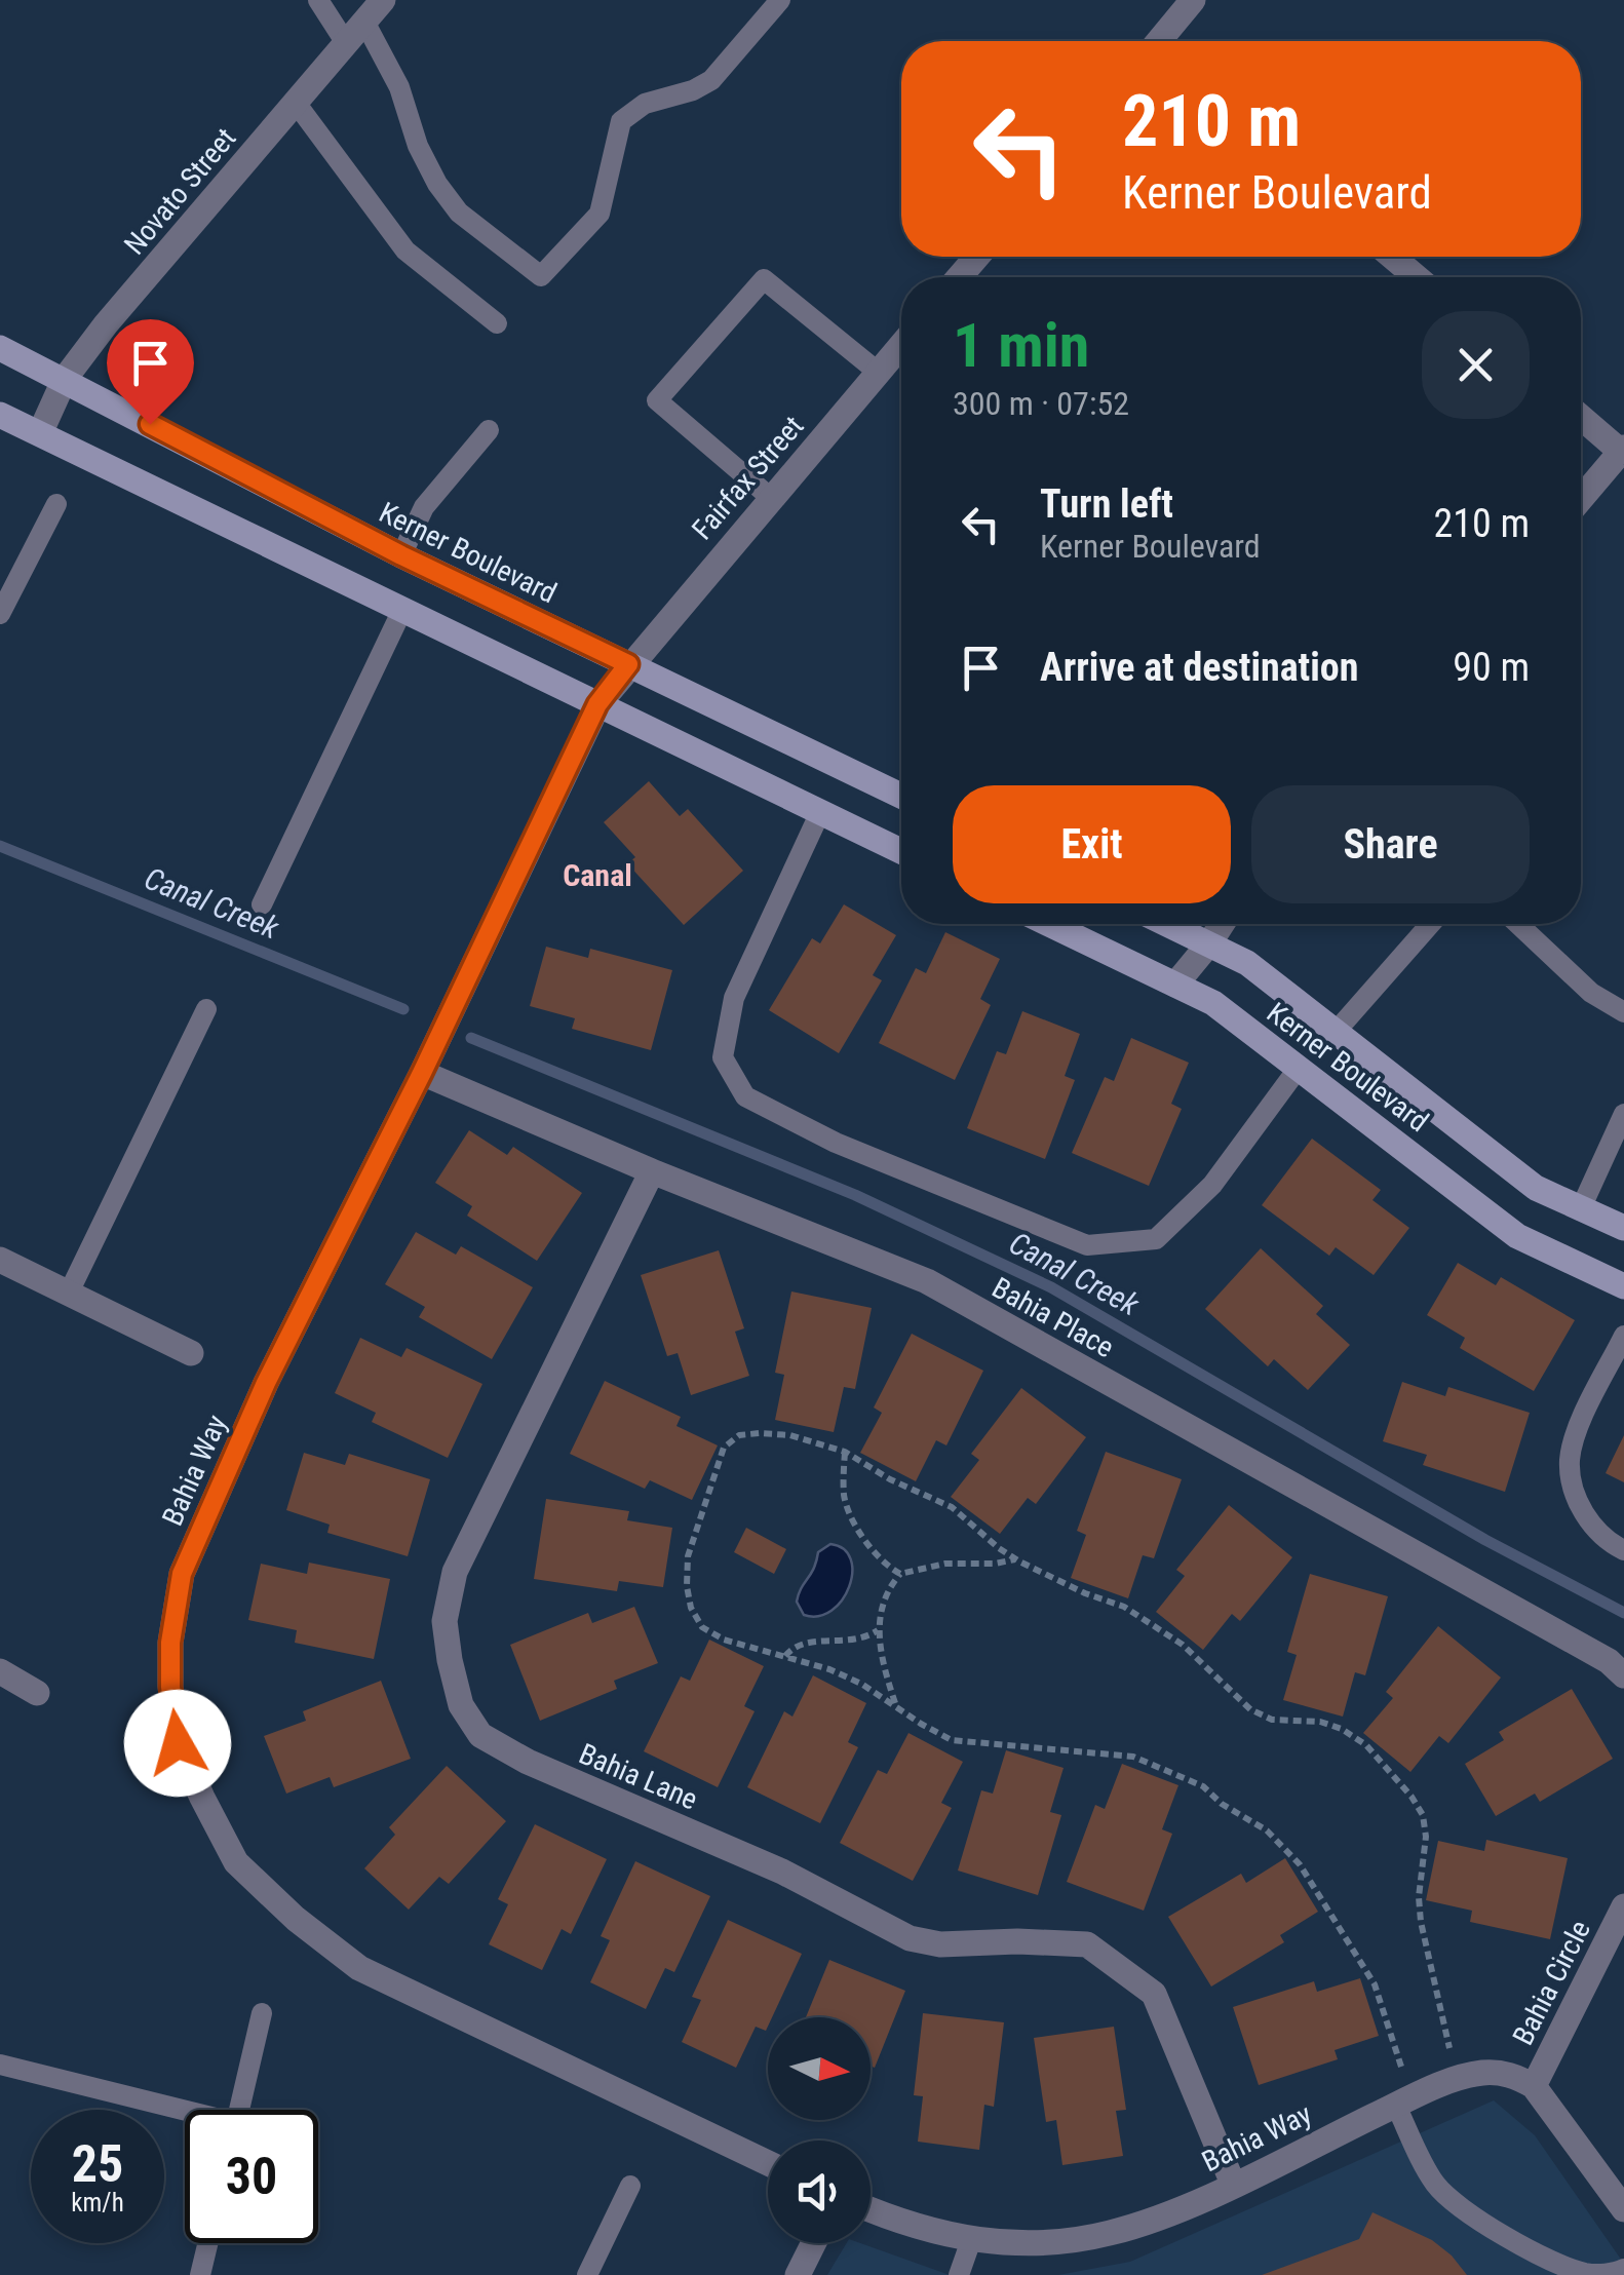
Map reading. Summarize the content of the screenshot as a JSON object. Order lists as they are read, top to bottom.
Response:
{
  "streets": {
    "street": [
      "Novato Street",
      "Fairfax Street",
      "Kerner Boulevard",
      "Bahia Place",
      "Bahia Way",
      "Bahia Lane",
      "Bahia Circle"
    ]
  },
  "crossings": [
    ["Novato Street", "Kerner Boulevard"],
    ["Fairfax Street", "Kerner Boulevard"],
    ["Fairfax Street", "Bahia Way"],
    ["Kerner Boulevard", "Bahia Way"],
    ["Bahia Place", "Bahia Way"],
    ["Bahia Place", "Bahia Lane"],
    ["Bahia Way", "Bahia Lane"],
    ["Bahia Way", "Bahia Circle"]
  ],
  "districts": ["Canal"],
  "water": ["Canal Creek"],
  "north": "right",
  "page": {
    "turn": ["210 m", "Kerner Boulevard"],
    "heading": ["1 min", "300 m · 07:52"],
    "list": [
      {
        "name": "Turn left",
        "note": "Kerner Boulevard",
        "value": "210 m"
      },
      {
        "name": "Arrive at destination",
        "value": "90 m"
      }
    ],
    "buttons": ["Exit", "Share"],
    "speed": "25 km/h",
    "limit": "30"
  }
}
